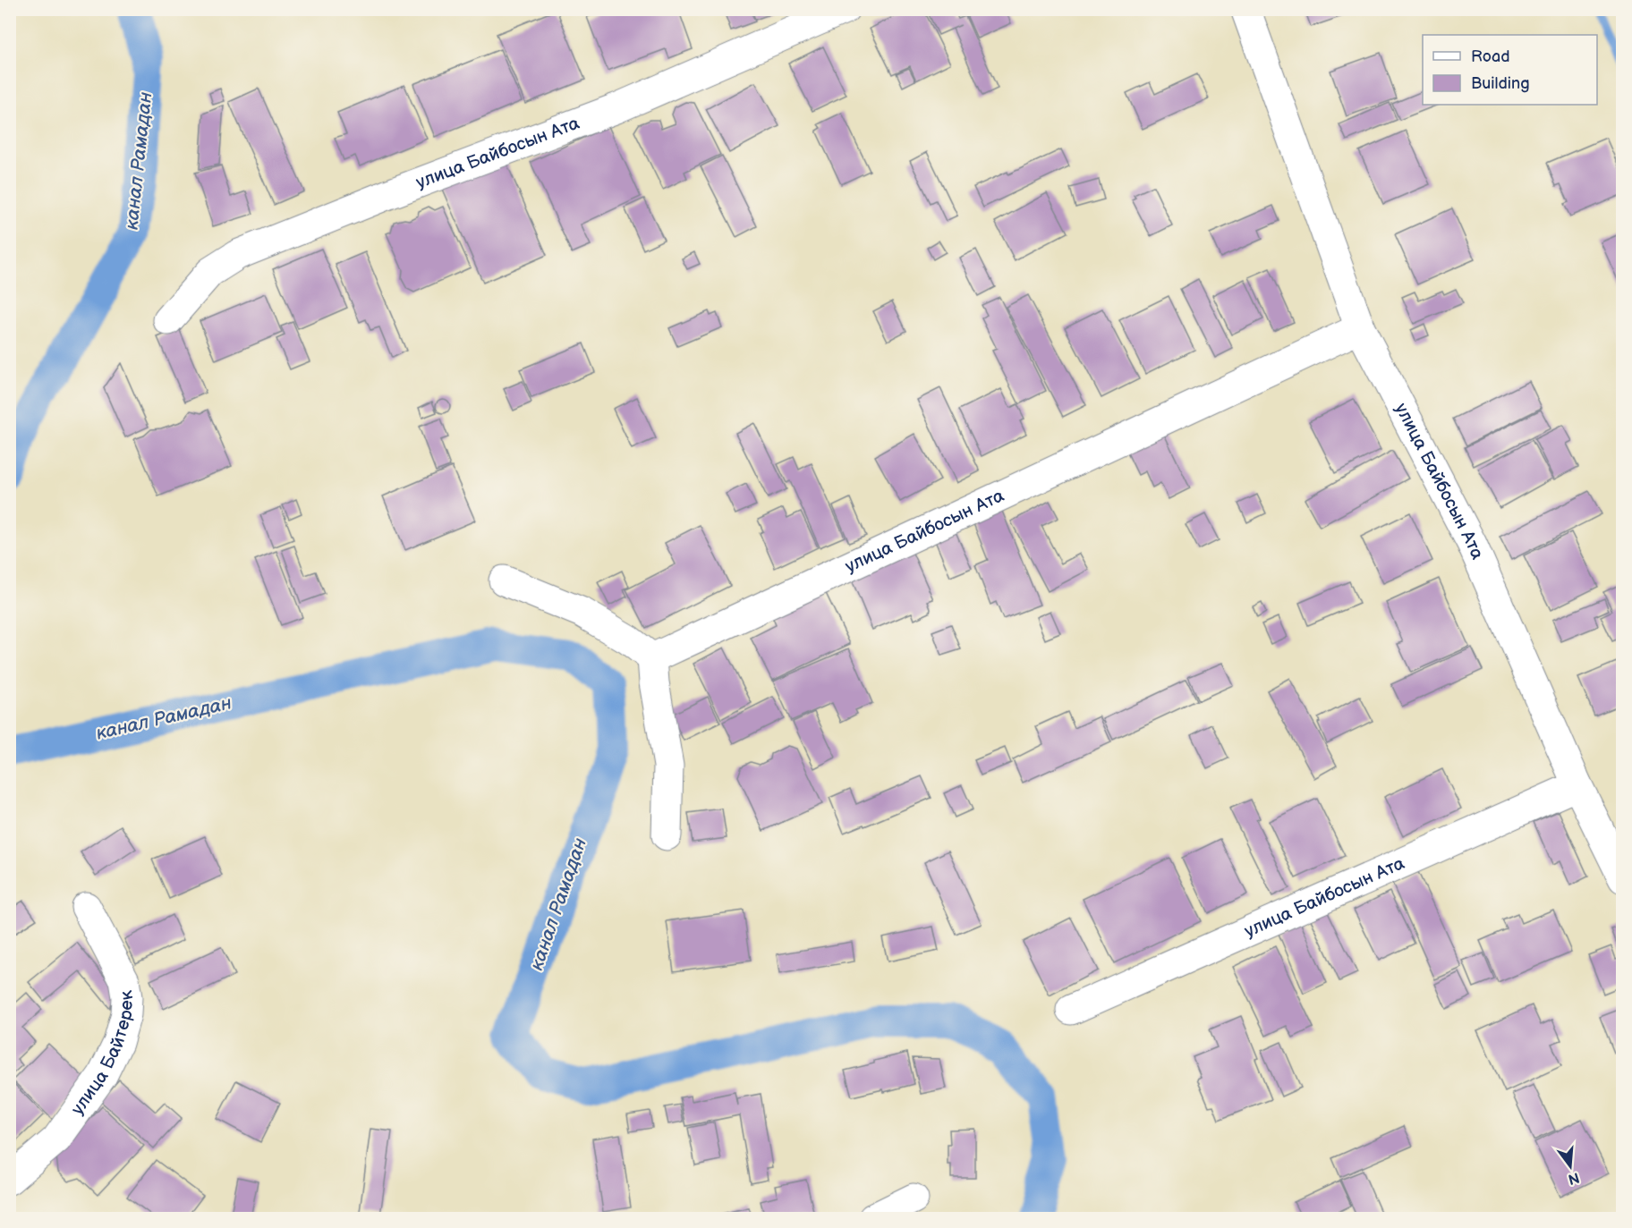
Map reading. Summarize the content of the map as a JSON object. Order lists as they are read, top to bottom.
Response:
{
  "streets": {
    "street": ["улица Байбосын Ата", "улица Байтерек"]
  },
  "water": ["канал Рамадан"],
  "legend": ["Road", "Building"],
  "north": "bottom"
}
